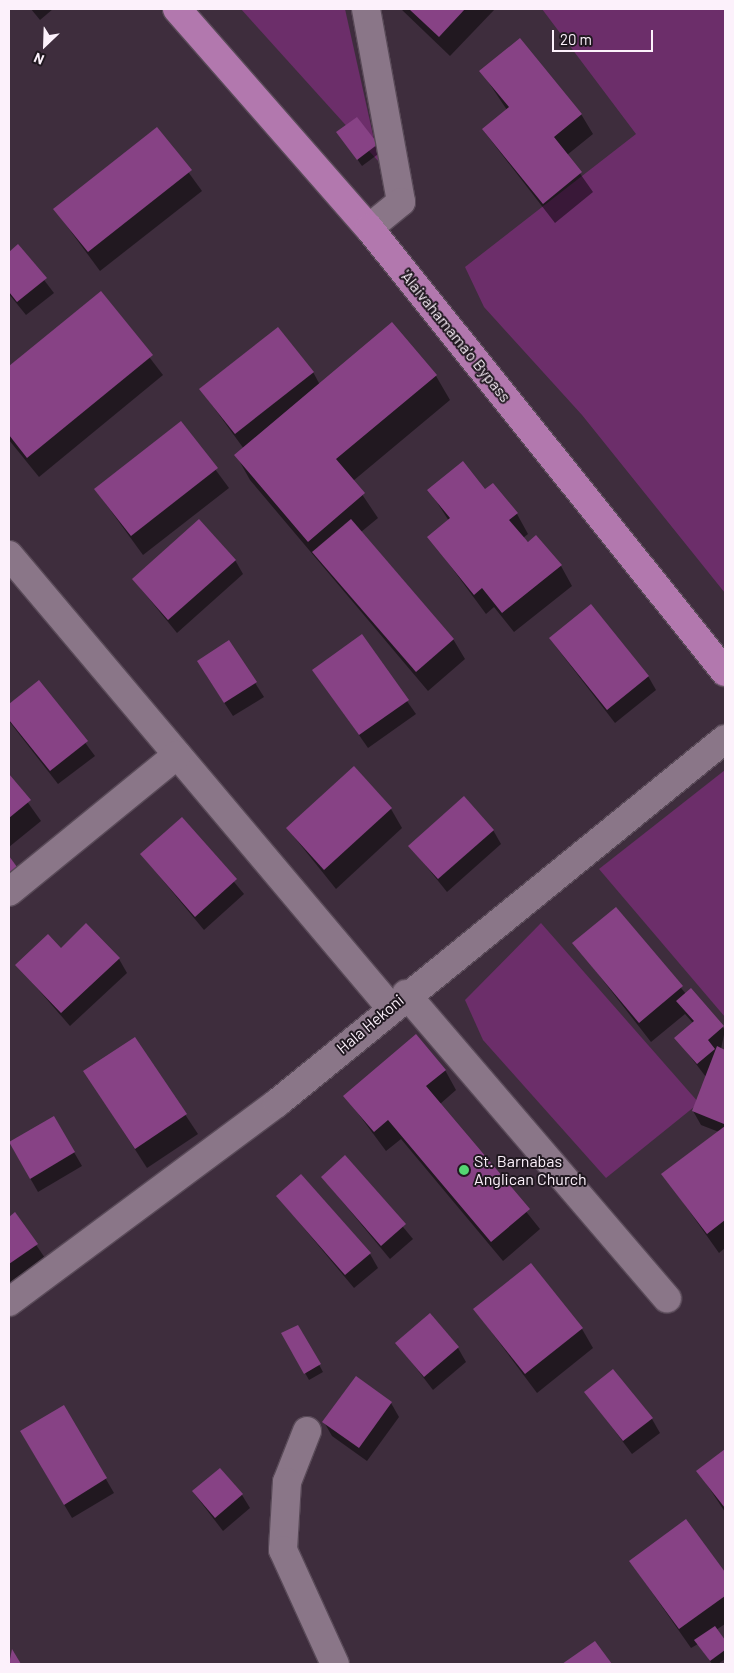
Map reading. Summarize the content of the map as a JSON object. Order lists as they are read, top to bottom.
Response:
{
  "streets": {
    "main road": ["'Alaivahamama'o Bypass"],
    "street": ["Hala Hekoni"]
  },
  "places": ["St. Barnabas Anglican Church"],
  "scale_bar": "20 m",
  "north": "bottom left"
}
